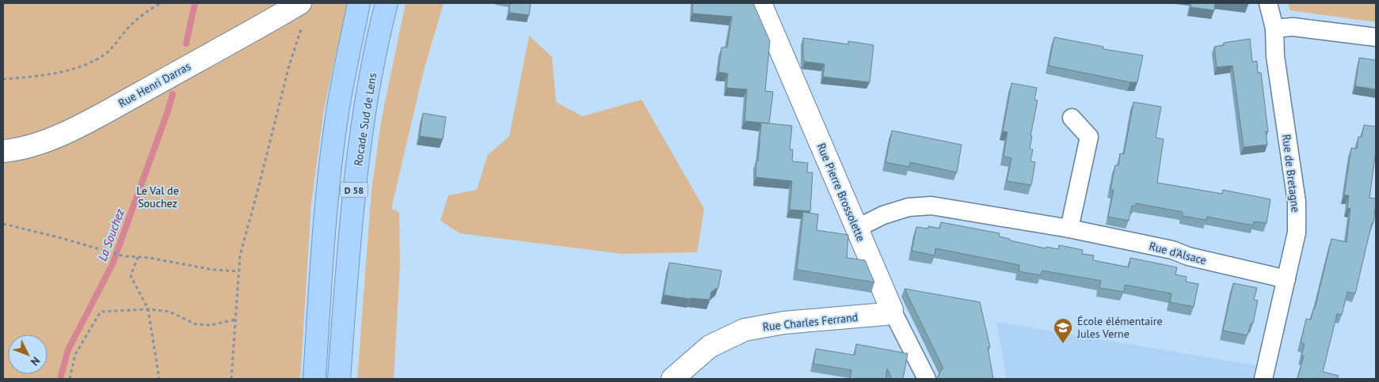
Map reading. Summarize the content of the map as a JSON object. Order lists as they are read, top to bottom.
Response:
{
  "streets": {
    "highway": ["Rocade Sud de Lens", "D 58"],
    "street": [
      "Rue Henri Darras",
      "Rue de Bretagne",
      "Rue Pierre Brossolette",
      "Rue d'Alsace",
      "Rue Charles Ferrand"
    ]
  },
  "crossings": [
    ["Rue de Bretagne", "Rue d'Alsace"],
    ["Rue Pierre Brossolette", "Rue d'Alsace"],
    ["Rue Pierre Brossolette", "Rue Charles Ferrand"]
  ],
  "water": ["La Souchez"],
  "parks": ["Le Val de Souchez"],
  "places": {
    "school or university": ["École élémentaire Jules Verne"]
  },
  "north": "bottom right"
}
